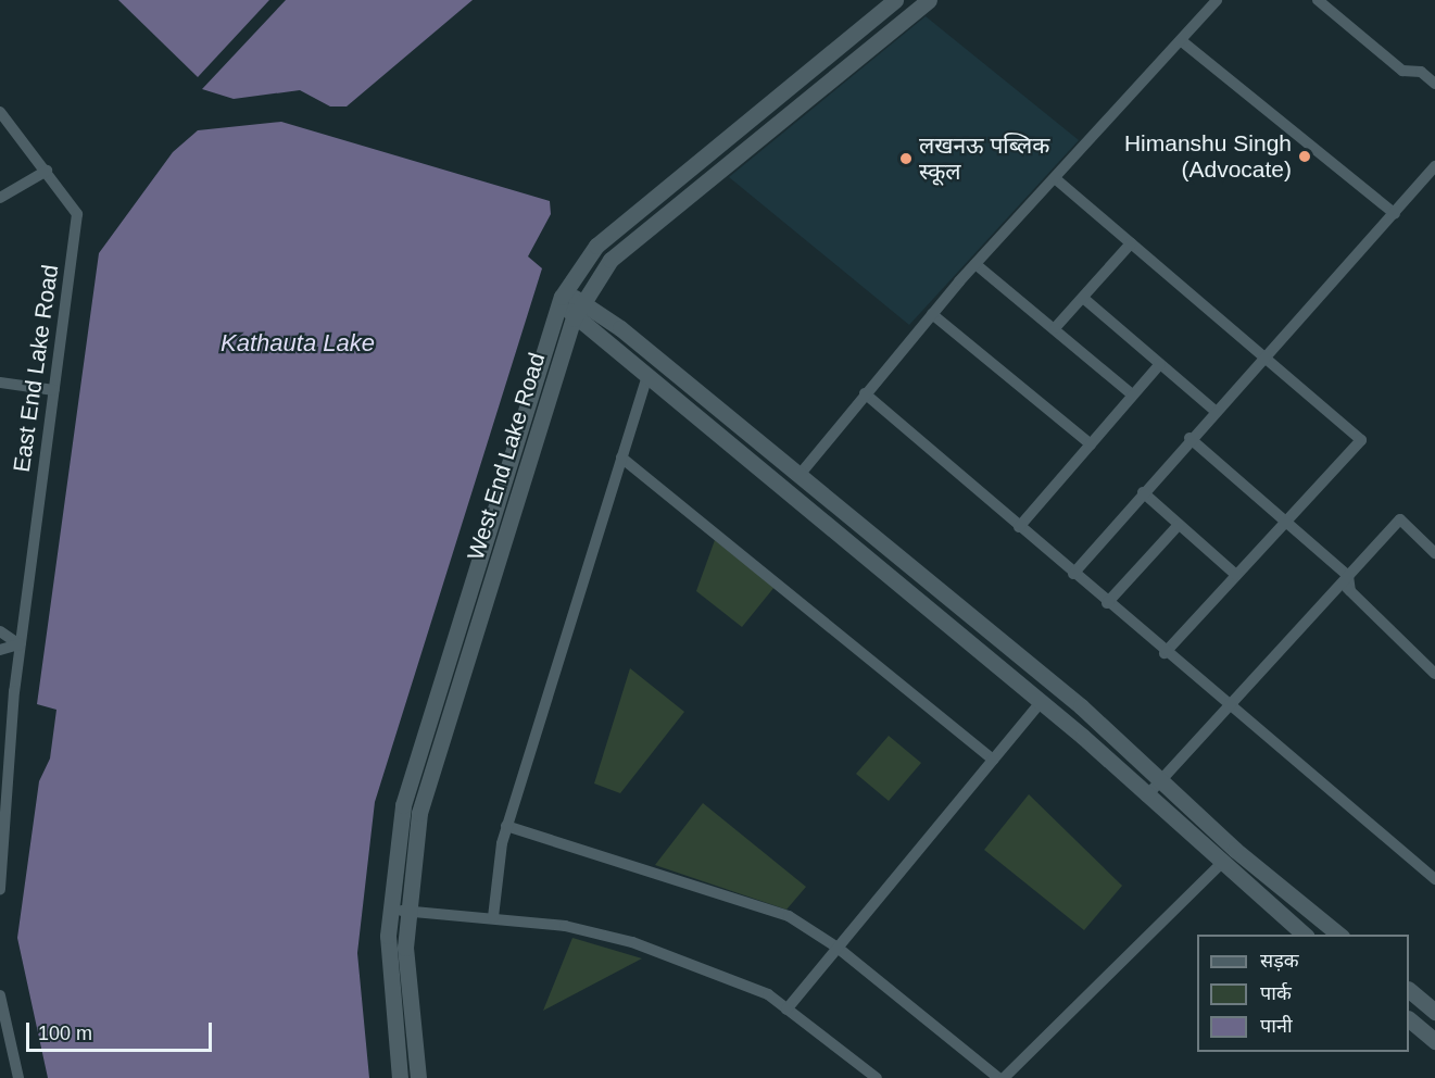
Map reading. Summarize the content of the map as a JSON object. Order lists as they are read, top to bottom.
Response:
{
  "streets": {
    "street": ["East End Lake Road", "West End Lake Road"]
  },
  "water": ["Kathauta Lake"],
  "places": ["Himanshu Singh (Advocate)", "लखनऊ पब्लिक स्कूल"],
  "legend": ["सड़क", "पार्क", "पानी"],
  "scale_bar": "100 m"
}
